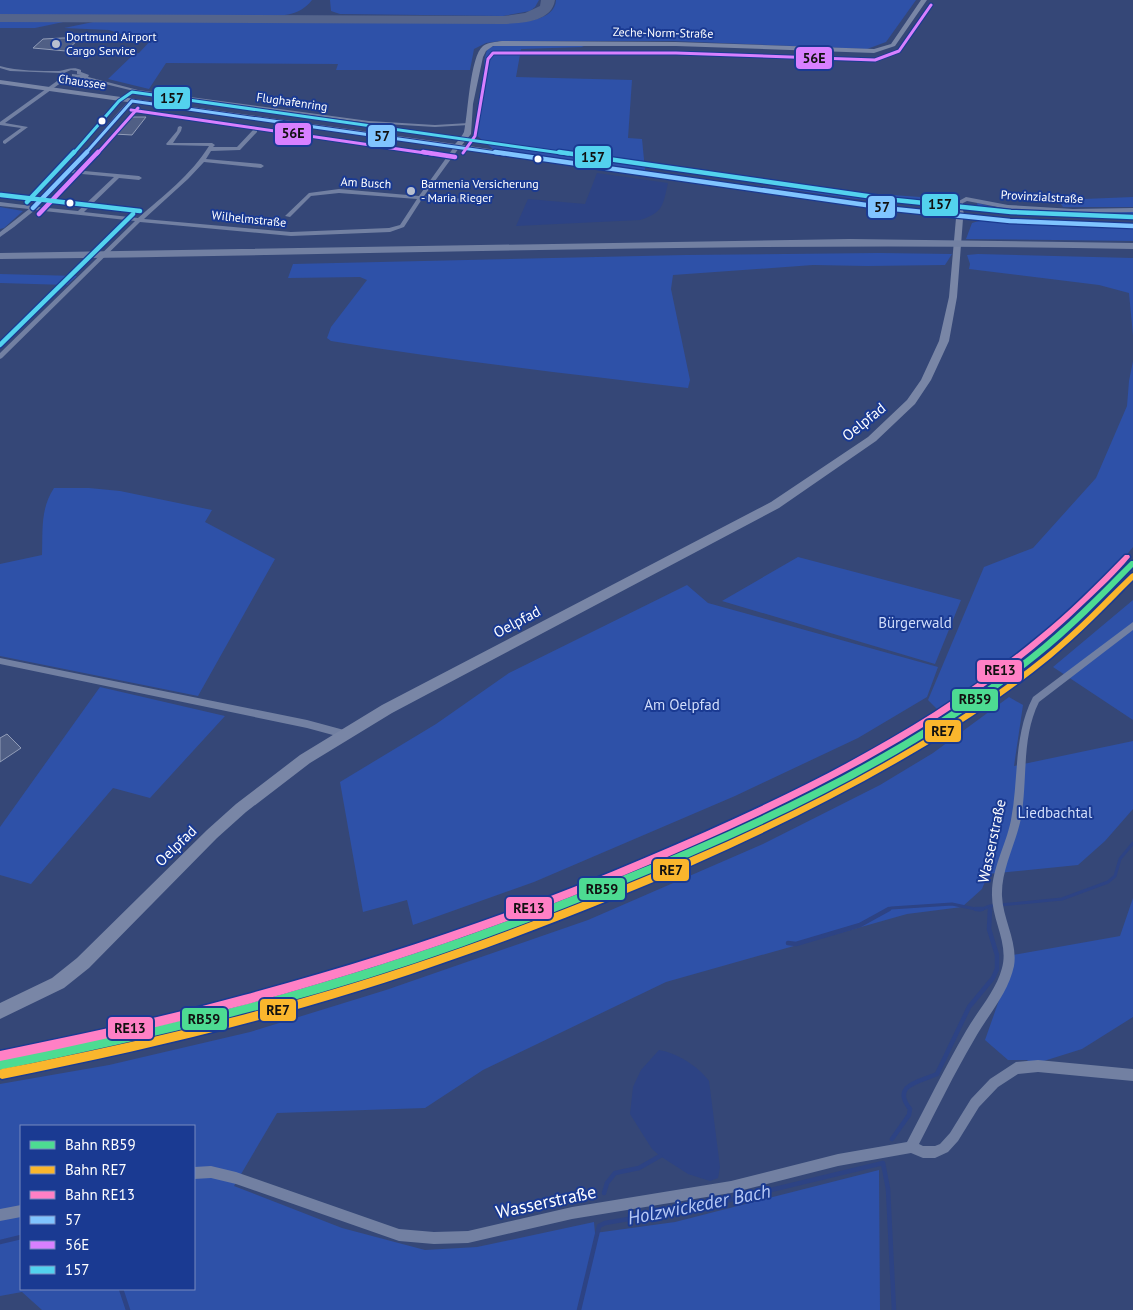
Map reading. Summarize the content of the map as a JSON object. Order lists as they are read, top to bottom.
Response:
{
  "streets": {
    "main road": [
      "Zeche-Norm-Straße",
      "Chaussee",
      "Provinzialstraße",
      "Oelpfad"
    ],
    "street": [
      "Flughafenring",
      "Am Busch",
      "Wilhelmstraße",
      "Wasserstraße"
    ]
  },
  "crossings": [
    ["Zeche-Norm-Straße", "Chaussee"],
    ["Zeche-Norm-Straße", "Flughafenring"],
    ["Zeche-Norm-Straße", "Wilhelmstraße"],
    ["Chaussee", "Provinzialstraße"],
    ["Chaussee", "Wilhelmstraße"],
    ["Chaussee", "Oelpfad"],
    ["Am Busch", "Wilhelmstraße"],
    ["Provinzialstraße", "Oelpfad"]
  ],
  "water": ["Holzwickeder Bach"],
  "parks": ["Bürgerwald", "Am Oelpfad", "Liedbachtal"],
  "places": ["Dortmund Airport Cargo Service", "Barmenia Versicherung - Maria Rieger"],
  "lines": [
    "transit line 56E",
    "transit line 157",
    "transit line 57",
    "rail line RE13",
    "rail line RB59",
    "rail line RE7"
  ],
  "legend": [
    "Bahn RB59",
    "Bahn RE7",
    "Bahn RE13",
    "57",
    "56E",
    "157"
  ]
}
